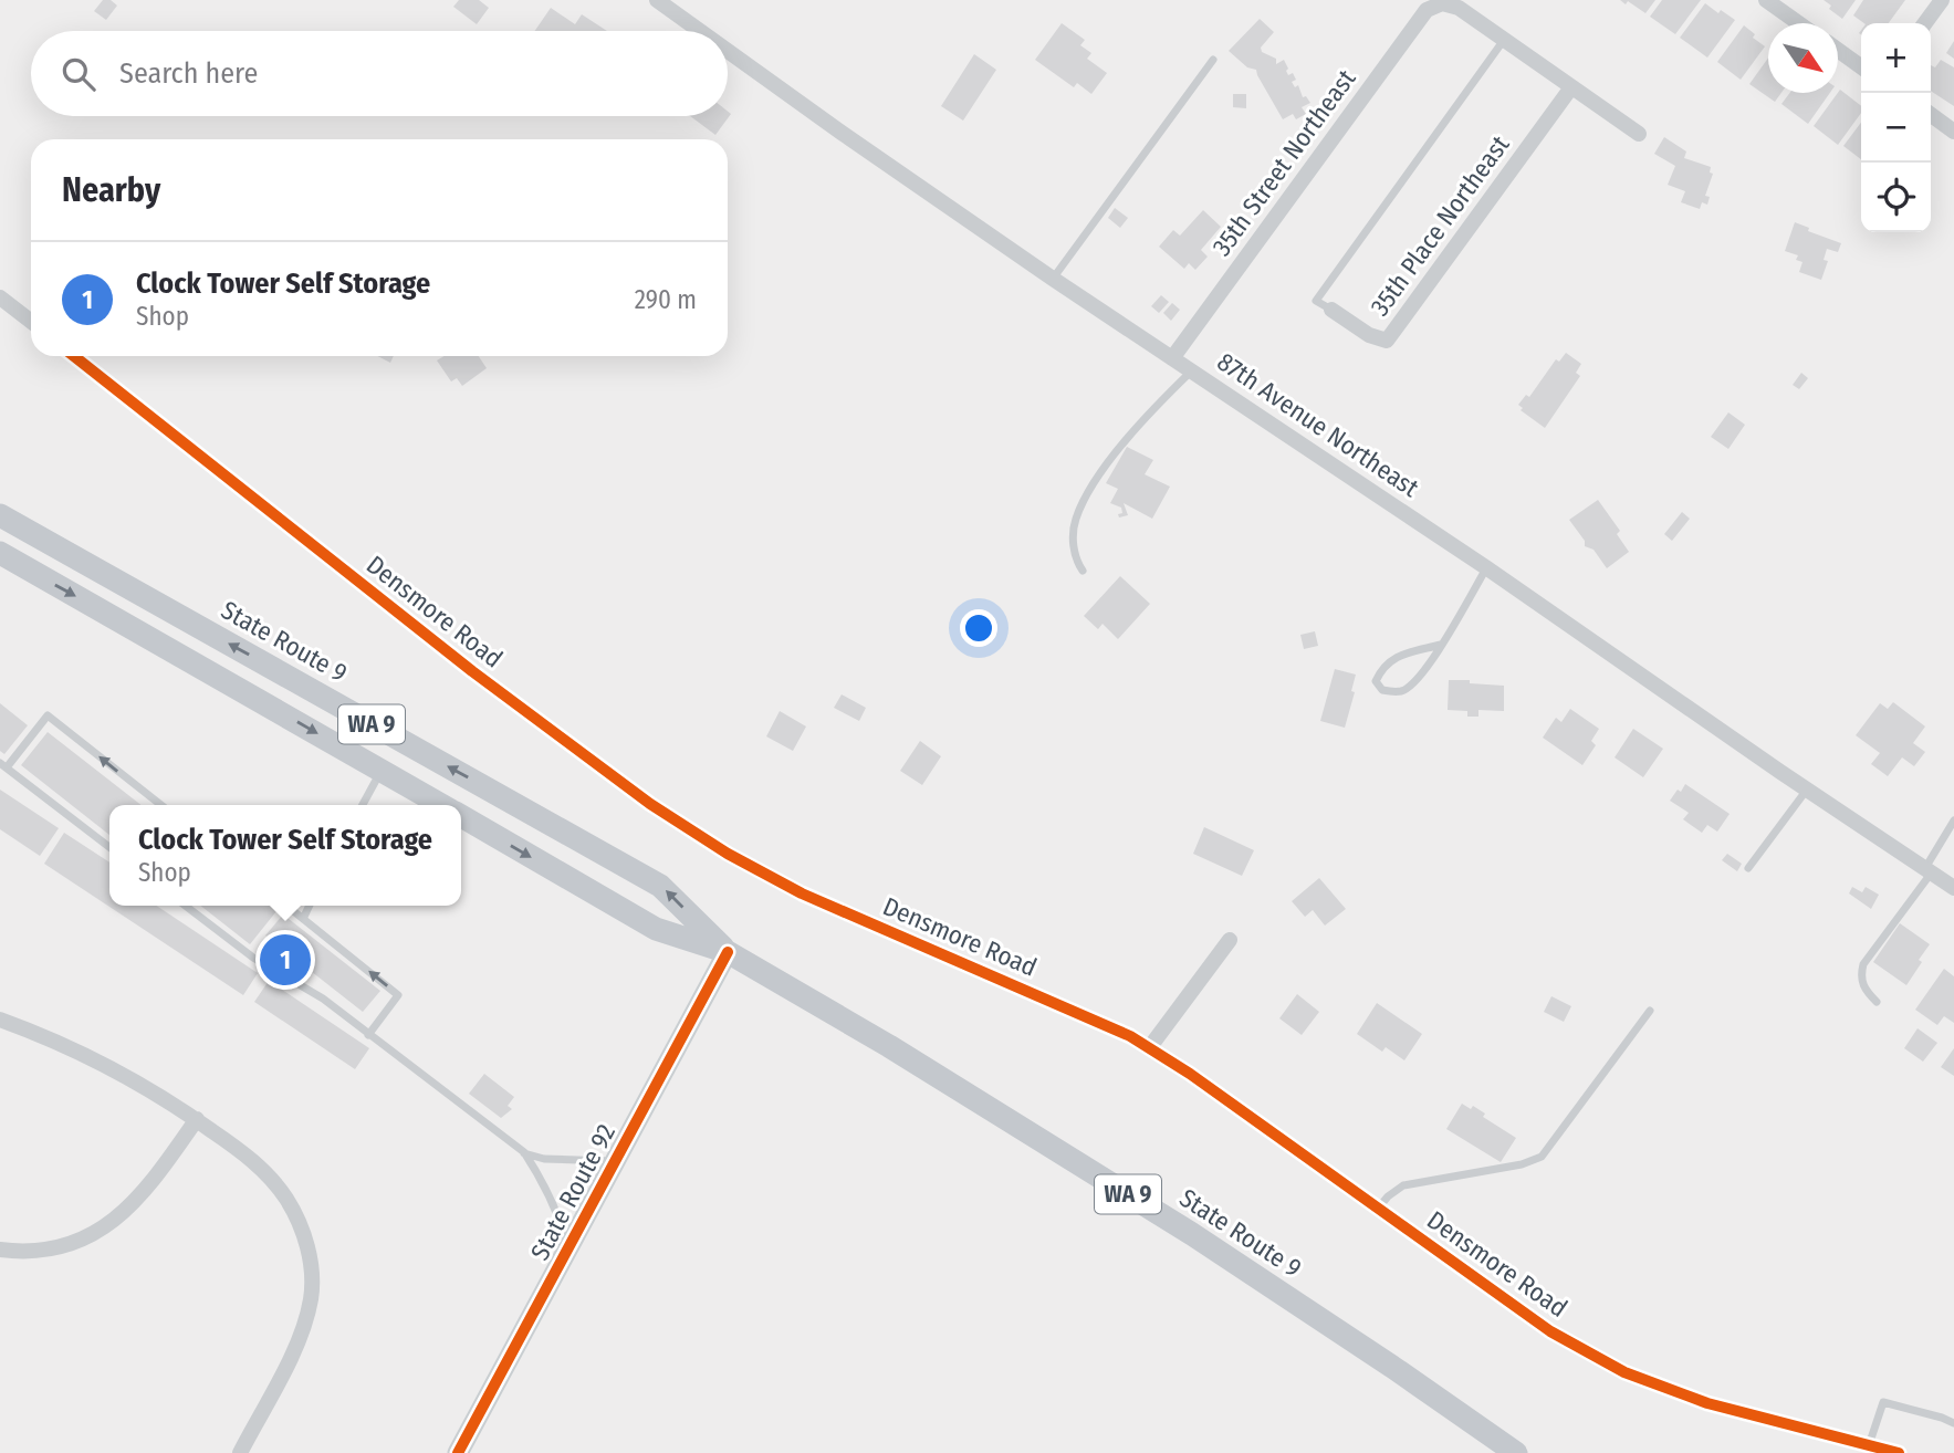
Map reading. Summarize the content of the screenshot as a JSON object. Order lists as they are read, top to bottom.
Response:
{
  "streets": {
    "main road": ["State Route 9", "WA 9", "State Route 92"],
    "street": [
      "35th Street Northeast",
      "35th Place Northeast",
      "87th Avenue Northeast",
      "Densmore Road"
    ]
  },
  "crossings": [
    ["35th Street Northeast", "87th Avenue Northeast"],
    ["State Route 9", "State Route 92"]
  ],
  "north": "bottom right",
  "page": {
    "map_buttons": ["+", "−"],
    "search": "Search here",
    "heading": "Nearby",
    "list": [
      {
        "mark": "1",
        "name": "Clock Tower Self Storage",
        "note": "Shop",
        "value": "290 m"
      }
    ],
    "popup": ["Clock Tower Self Storage", "Shop"],
    "pins": "1"
  }
}
